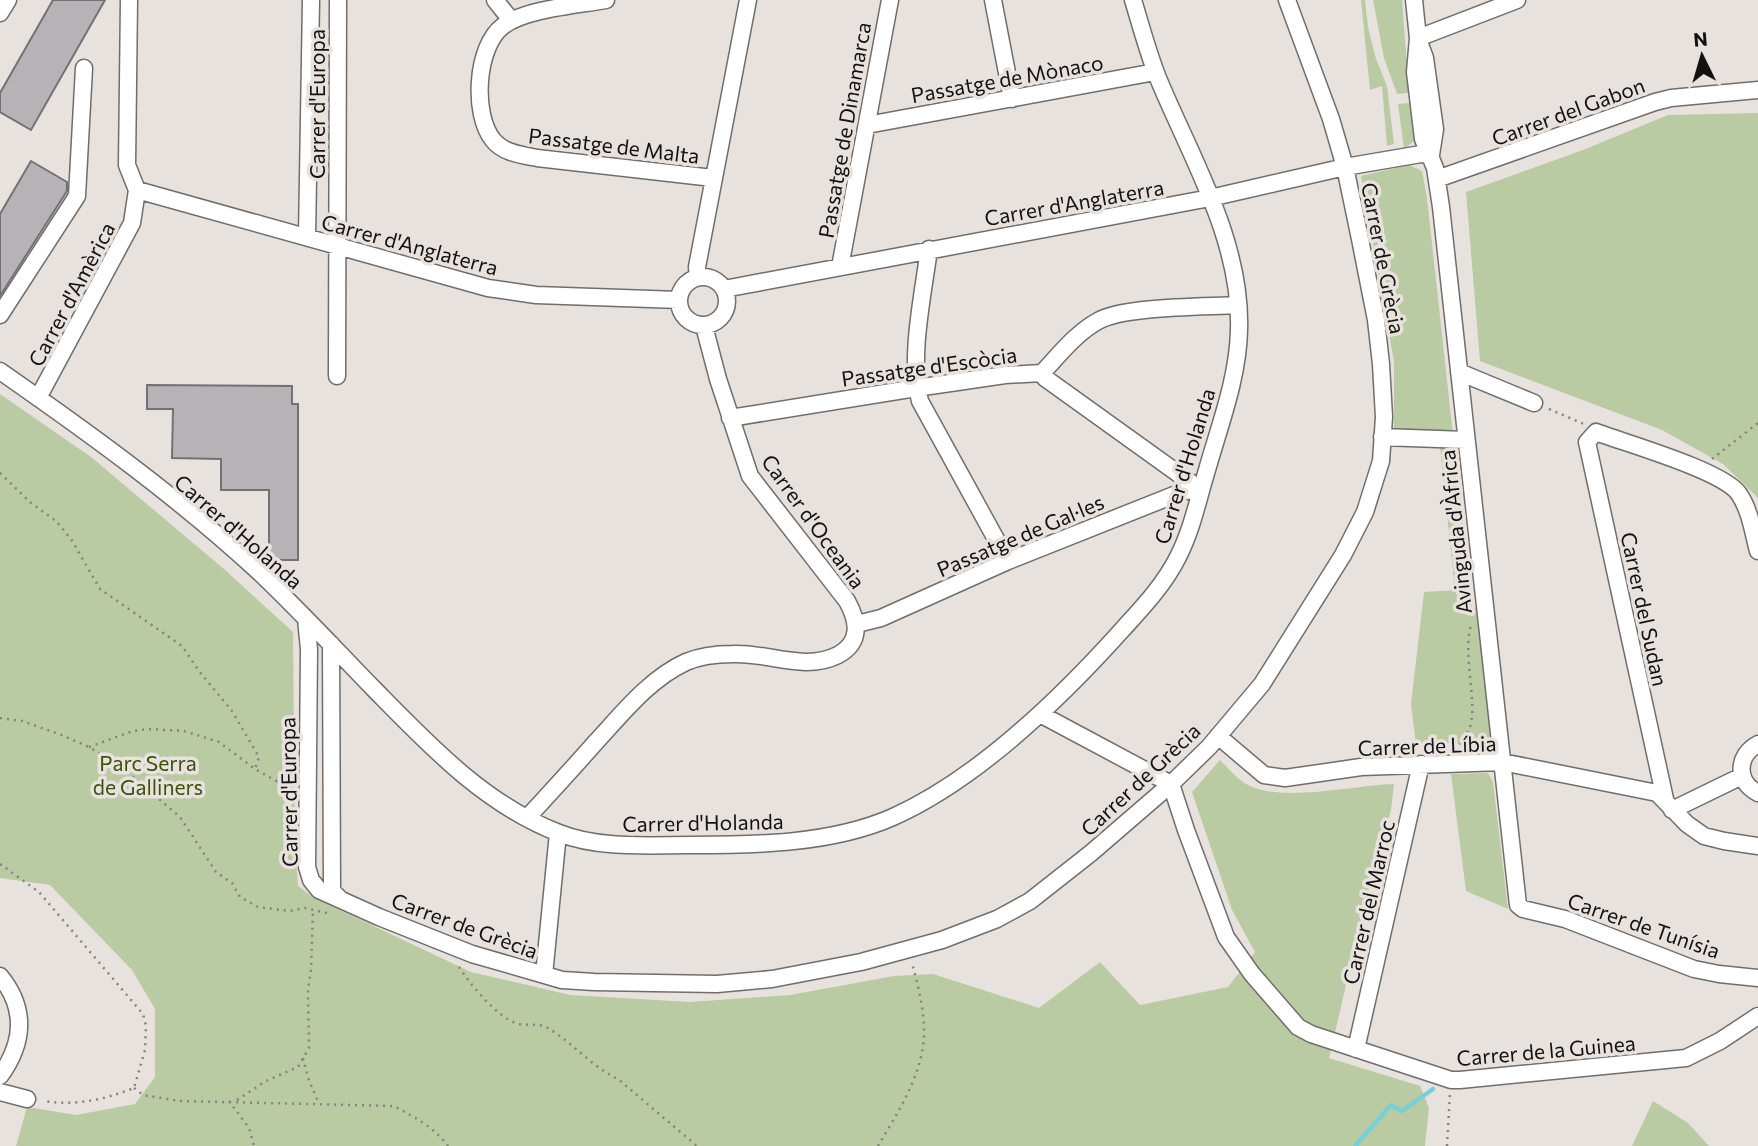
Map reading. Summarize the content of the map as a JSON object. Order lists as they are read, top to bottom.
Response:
{
  "streets": {
    "street": [
      "Passatge de Mònaco",
      "Carrer d'Europa",
      "Carrer del Gabon",
      "Passatge de Dinamarca",
      "Passatge de Malta",
      "Carrer d'Anglaterra",
      "Carrer de Grècia",
      "Carrer d'Amèrica",
      "Passatge d'Escòcia",
      "Carrer d'Holanda",
      "Carrer d'Oceania",
      "Avinguda d'Àfrica",
      "Passatge de Gal·les",
      "Carrer del Sudan",
      "Carrer de Líbia",
      "Carrer del Marroc",
      "Carrer de Tunísia",
      "Carrer de la Guinea"
    ]
  },
  "crossings": [
    ["Passatge de Mònaco", "Passatge de Dinamarca"],
    ["Passatge de Mònaco", "Carrer d'Holanda"],
    ["Carrer d'Europa", "Carrer d'Anglaterra"],
    ["Carrer d'Europa", "Carrer de Grècia"],
    ["Carrer d'Europa", "Carrer d'Holanda"],
    ["Carrer del Gabon", "Avinguda d'Àfrica"],
    ["Passatge de Dinamarca", "Carrer d'Anglaterra"],
    ["Carrer d'Anglaterra", "Carrer de Grècia"],
    ["Carrer d'Anglaterra", "Carrer d'Amèrica"],
    ["Carrer d'Anglaterra", "Carrer d'Holanda"],
    ["Carrer d'Anglaterra", "Carrer d'Oceania"],
    ["Carrer d'Anglaterra", "Avinguda d'Àfrica"],
    ["Carrer de Grècia", "Carrer de Líbia"],
    ["Carrer de Grècia", "Carrer de la Guinea"],
    ["Carrer d'Amèrica", "Carrer d'Holanda"],
    ["Passatge d'Escòcia", "Carrer d'Holanda"],
    ["Passatge d'Escòcia", "Carrer d'Oceania"],
    ["Carrer d'Holanda", "Passatge de Gal·les"],
    ["Carrer d'Oceania", "Passatge de Gal·les"],
    ["Avinguda d'Àfrica", "Carrer de Líbia"],
    ["Avinguda d'Àfrica", "Carrer de Tunísia"],
    ["Carrer del Sudan", "Carrer de Líbia"],
    ["Carrer de Líbia", "Carrer del Marroc"],
    ["Carrer del Marroc", "Carrer de la Guinea"]
  ],
  "parks": ["Parc Serra de Galliners"],
  "north": "top"
}
